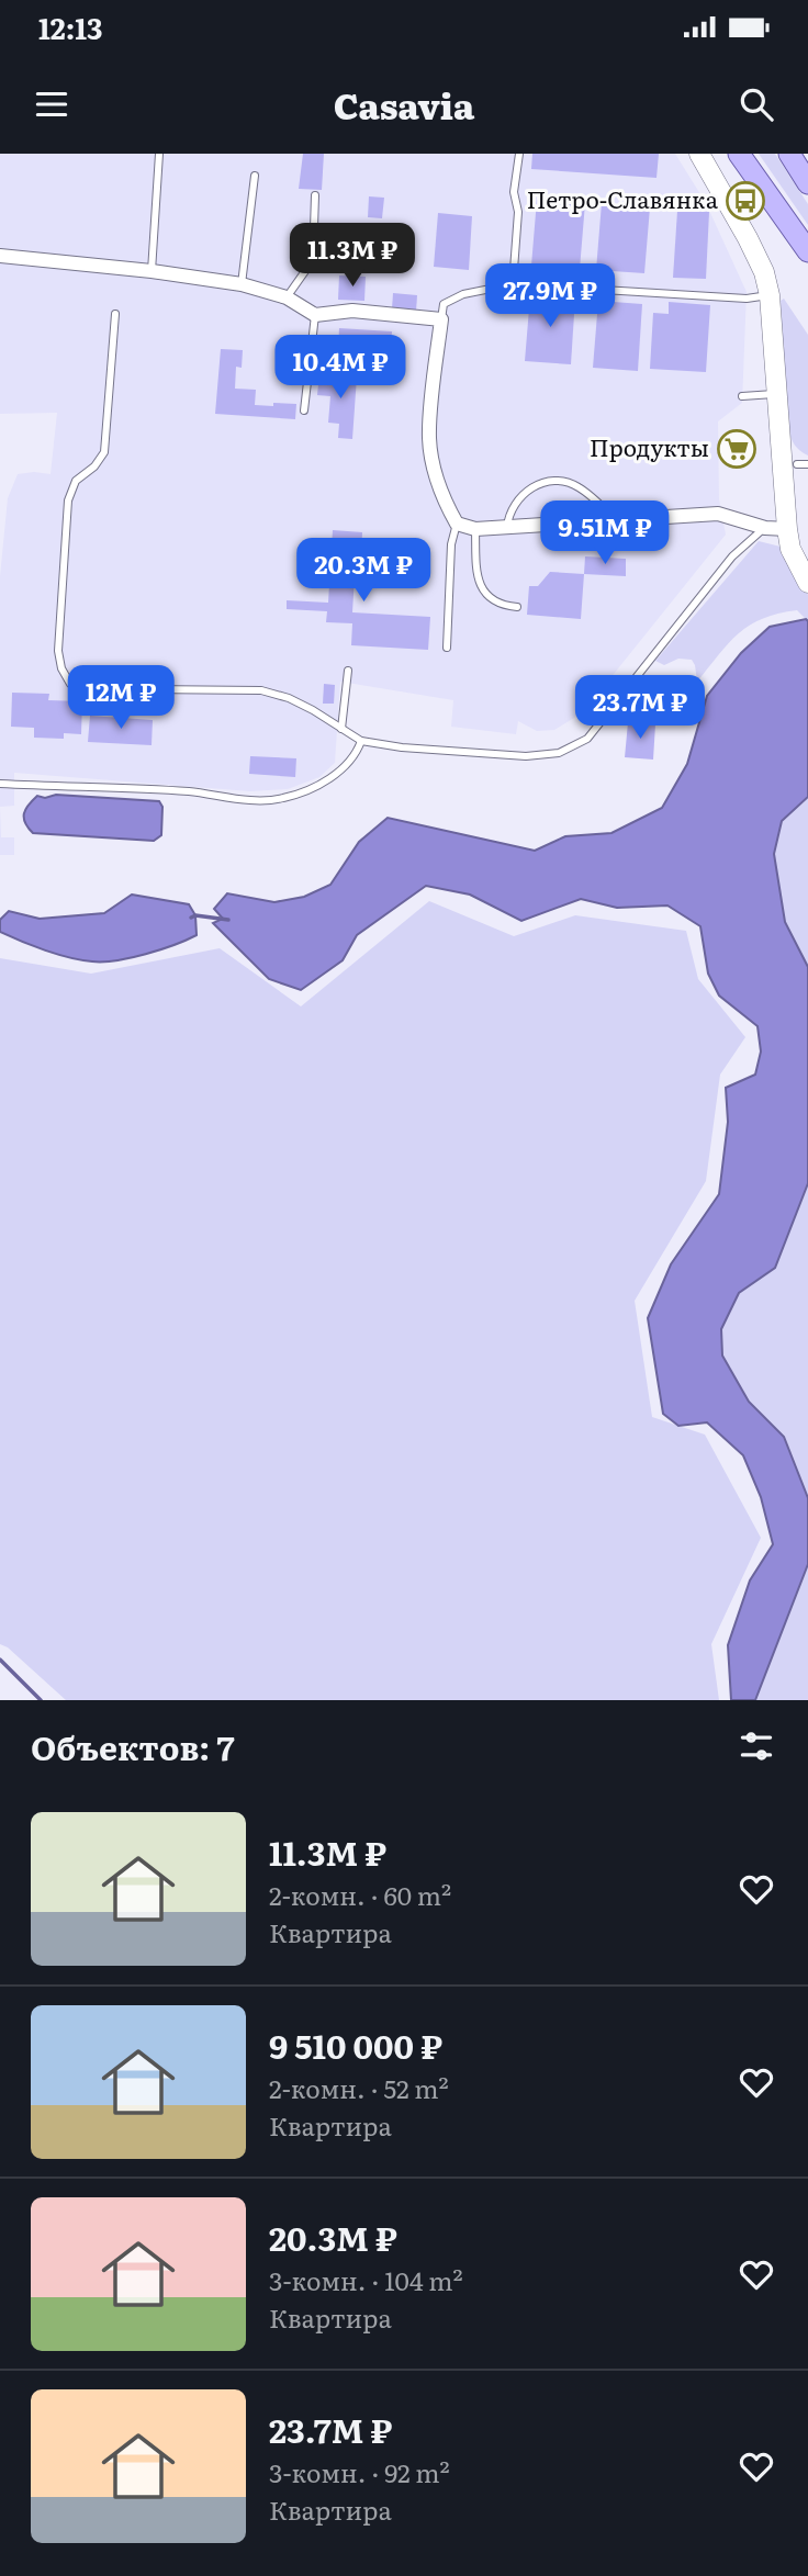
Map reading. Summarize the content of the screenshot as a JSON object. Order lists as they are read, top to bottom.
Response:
{
  "places": {
    "bus stop": ["Петро-Славянка"],
    "supermarket": ["Продукты"]
  },
  "page": {
    "status": "12:13",
    "header": "Casavia",
    "price": [
      "11.3M ₽",
      "27.9M ₽",
      "10.4M ₽",
      "9.51M ₽",
      "20.3M ₽",
      "12M ₽",
      "23.7M ₽"
    ],
    "heading": "Объектов: 7",
    "list": [
      {
        "name": "11.3M ₽",
        "note": "2-комн. · 60 m² · Квартира"
      },
      {
        "name": "9 510 000 ₽",
        "note": "2-комн. · 52 m² · Квартира"
      },
      {
        "name": "20.3M ₽",
        "note": "3-комн. · 104 m² · Квартира"
      },
      {
        "name": "23.7M ₽",
        "note": "3-комн. · 92 m² · Квартира"
      }
    ]
  }
}
